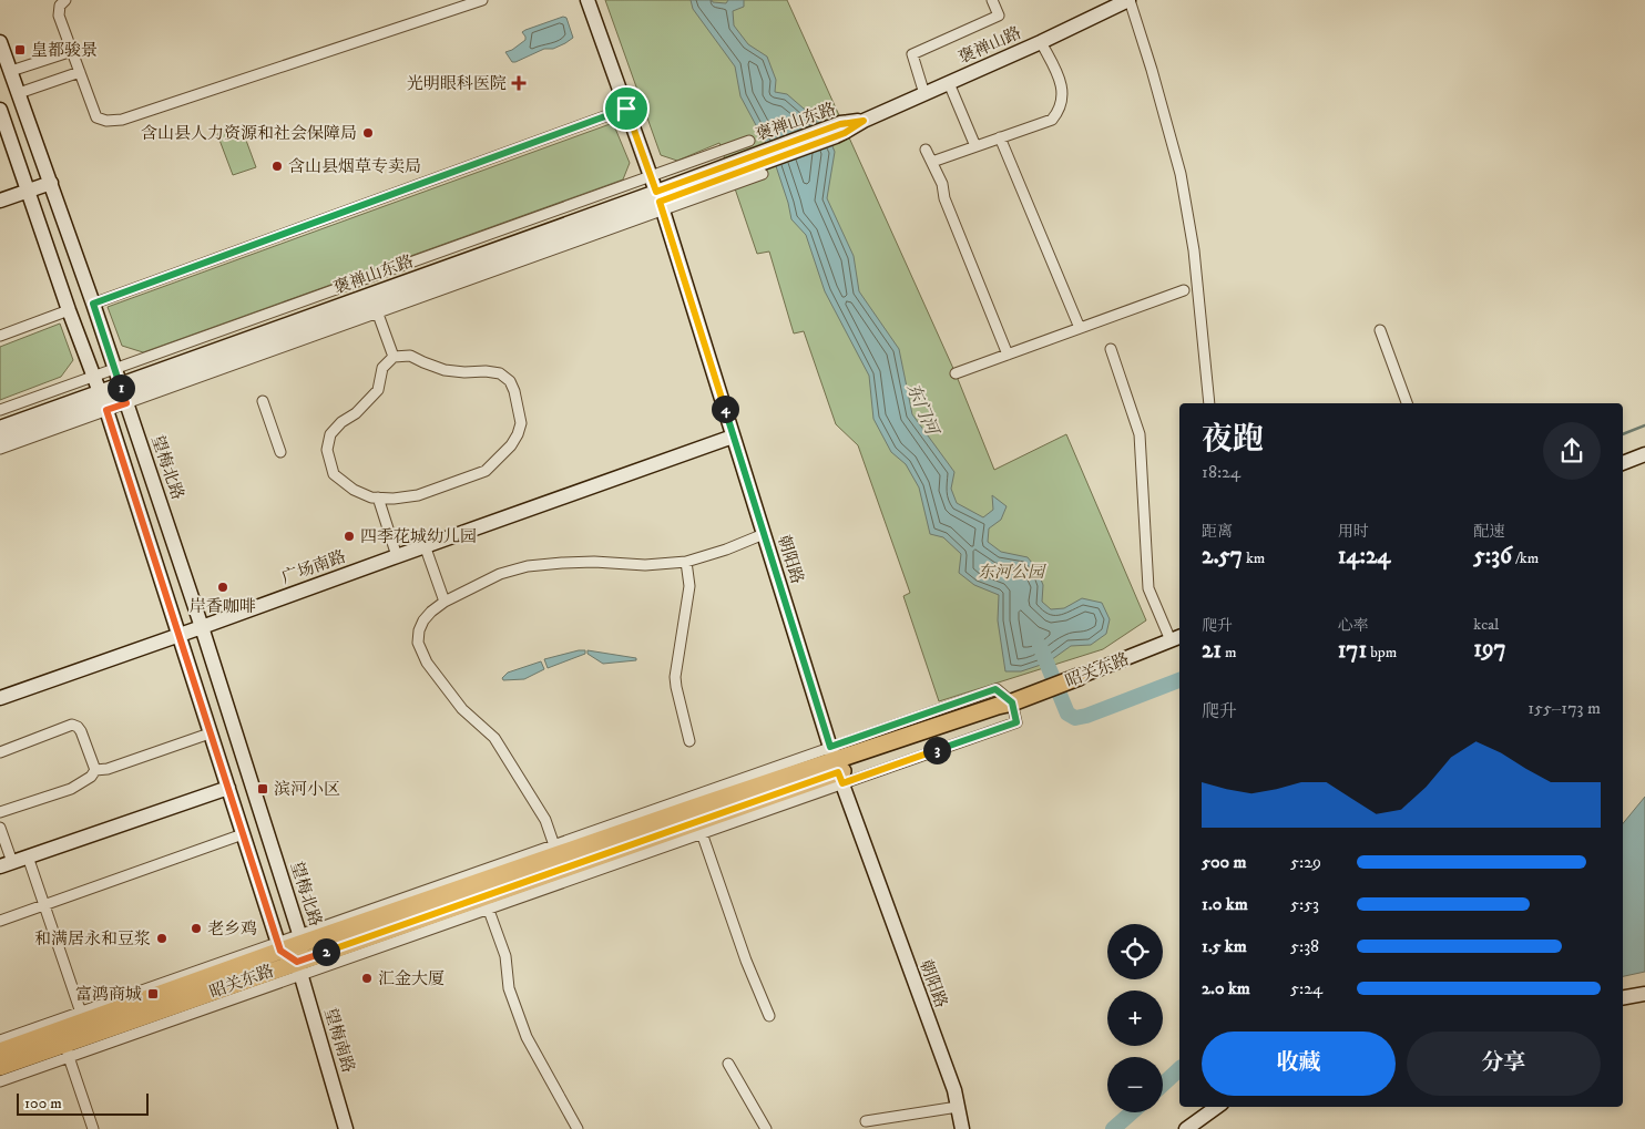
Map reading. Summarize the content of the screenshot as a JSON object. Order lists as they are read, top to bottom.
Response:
{
  "streets": {
    "main road": [
      "褒禅山路",
      "褒禅山东路",
      "望梅北路",
      "朝阳路",
      "广场南路",
      "昭关东路",
      "望梅南路"
    ]
  },
  "crossings": [
    ["褒禅山路", "褒禅山东路"],
    ["褒禅山东路", "望梅北路"],
    ["褒禅山东路", "朝阳路"],
    ["望梅北路", "广场南路"],
    ["望梅北路", "昭关东路"],
    ["望梅北路", "望梅南路"],
    ["朝阳路", "广场南路"],
    ["朝阳路", "昭关东路"],
    ["昭关东路", "望梅南路"]
  ],
  "water": ["东门河"],
  "parks": ["东河公园"],
  "places": {
    "transit": ["皇都骏景", "滨河小区", "富鸿商城"],
    "health": ["光明眼科医院"],
    "other": [
      "含山县人力资源和社会保障局",
      "含山县烟草专卖局",
      "四季花城幼儿园",
      "岸香咖啡",
      "老乡鸡",
      "和满居永和豆浆",
      "汇金大厦"
    ]
  },
  "scale_bar": "100 m",
  "page": {
    "pins": [
      "1",
      "4",
      "3",
      "2"
    ],
    "heading": ["夜跑", "18:24"],
    "stats": [
      ["距离", "2.57 km"],
      ["用时", "14:24"],
      ["配速", "5:36 /km"],
      ["爬升", "21 m"],
      ["心率", "171 bpm"],
      ["kcal", "197"]
    ],
    "chart": ["爬升", "155–173 m"],
    "list": [
      {
        "name": "500 m",
        "note": "5:29"
      },
      {
        "name": "1.0 km",
        "note": "5:53"
      },
      {
        "name": "1.5 km",
        "note": "5:38"
      },
      {
        "name": "2.0 km",
        "note": "5:24"
      }
    ],
    "map_buttons": ["+", "−"],
    "buttons": ["收藏", "分享"],
    "scale": "100 m"
  }
}
